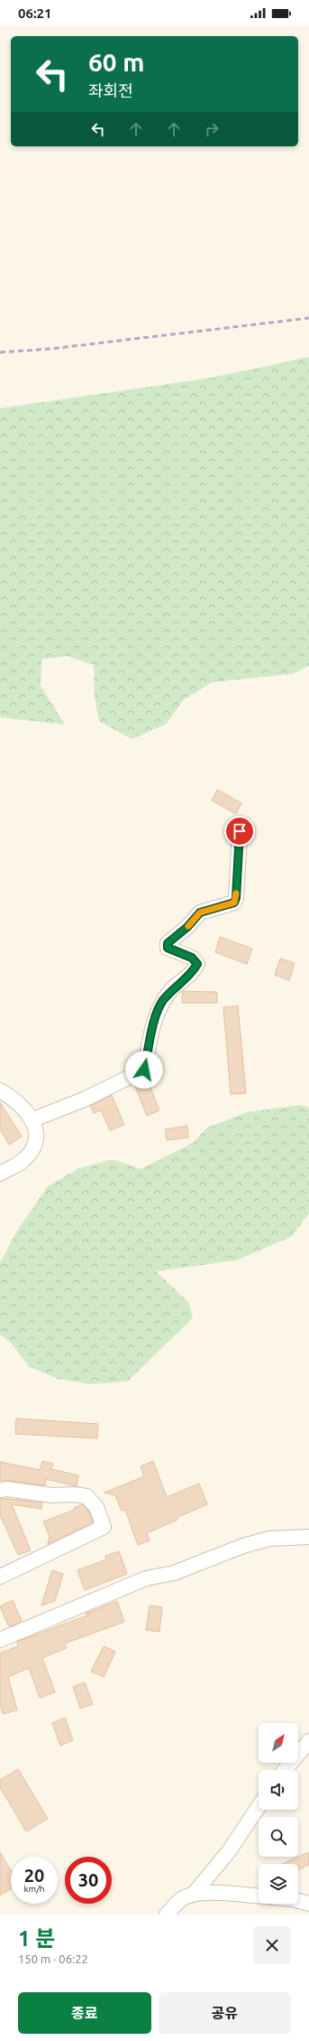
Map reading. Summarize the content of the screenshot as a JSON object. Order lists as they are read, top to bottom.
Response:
{
  "north": "top right",
  "page": {
    "status": "06:21",
    "turn": ["60 m", "좌회전"],
    "speed": "20 km/h",
    "limit": "30",
    "heading": ["1 분", "150 m · 06:22"],
    "buttons": ["종료", "공유"]
  }
}
